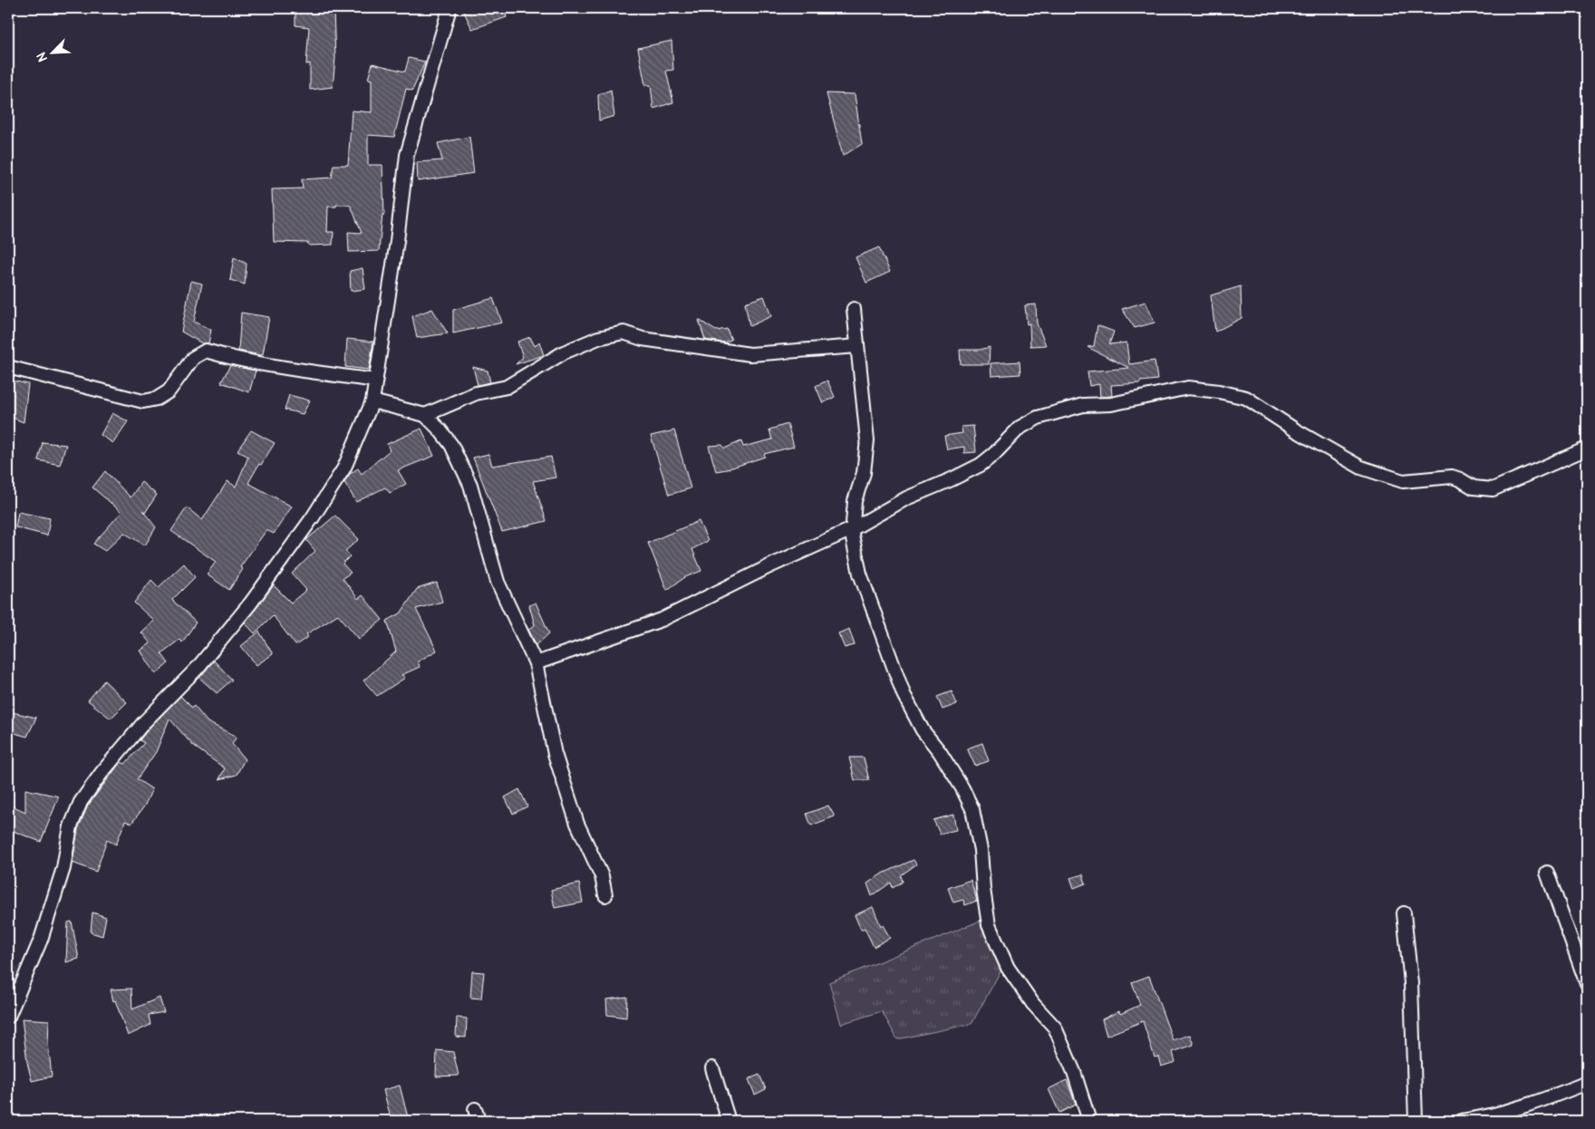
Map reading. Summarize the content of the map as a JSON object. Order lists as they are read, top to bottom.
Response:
{
  "north": "bottom left"
}
